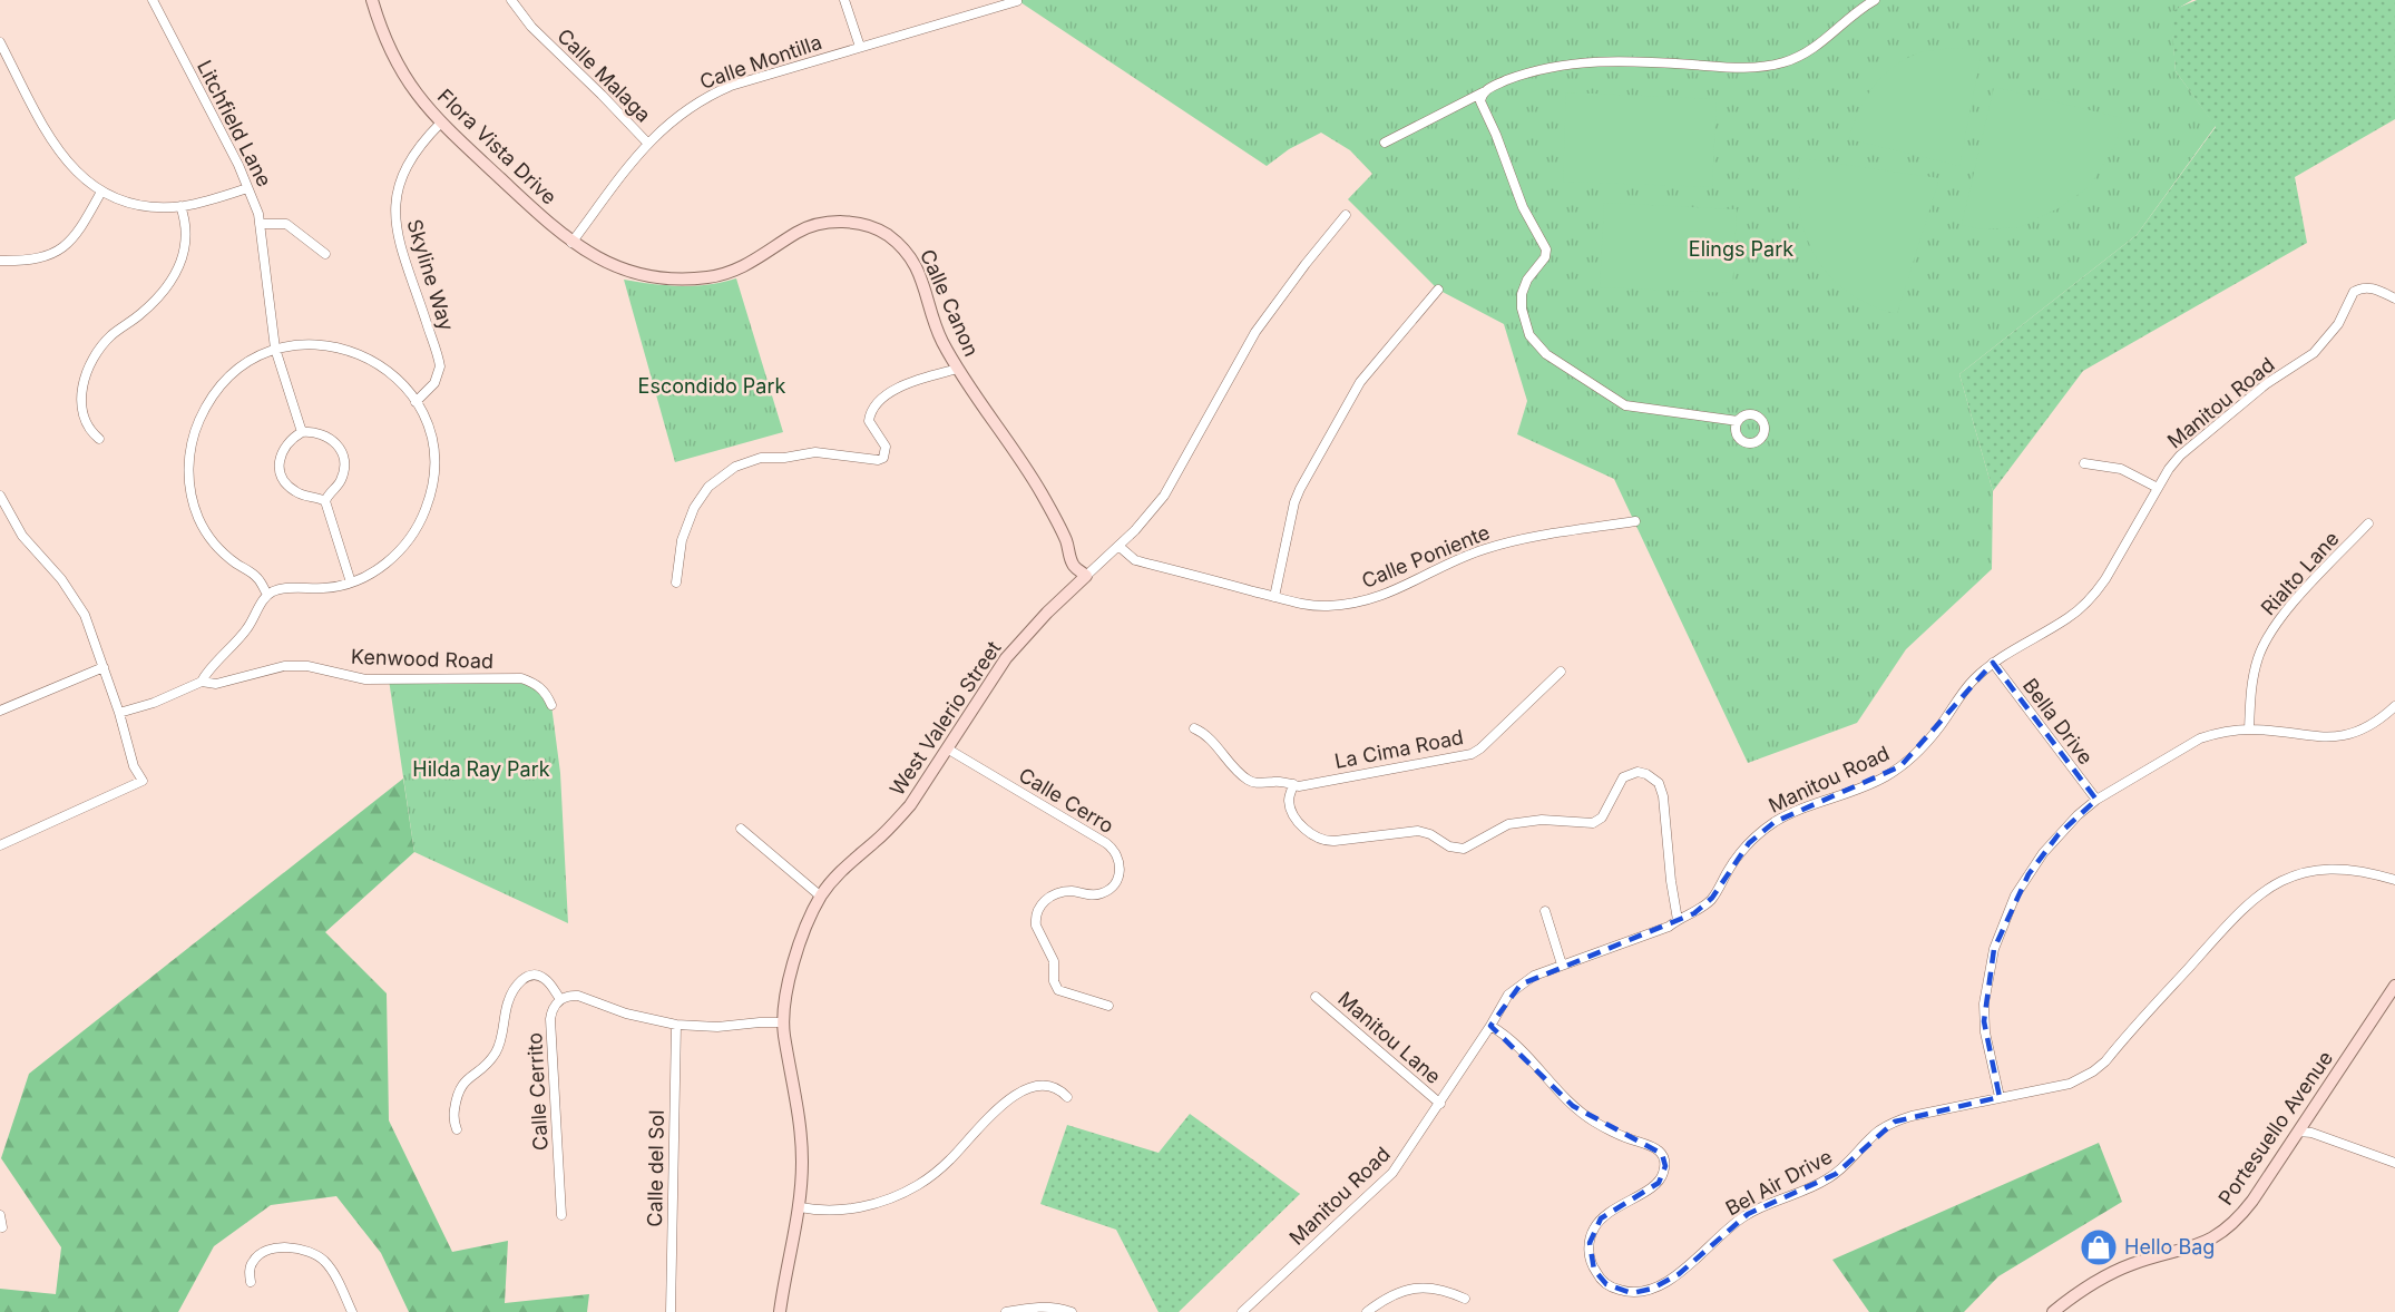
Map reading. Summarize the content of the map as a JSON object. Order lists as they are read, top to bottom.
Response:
{
  "streets": {
    "street": [
      "Calle Montilla",
      "Calle Malaga",
      "Litchfield Lane",
      "Flora Vista Drive",
      "Skyline Way",
      "Calle Canon",
      "Manitou Road",
      "Calle Poniente",
      "Rialto Lane",
      "Kenwood Road",
      "West Valerio Street",
      "Bella Drive",
      "La Cima Road",
      "Calle Cerro",
      "Manitou Lane",
      "Calle Cerrito",
      "Portesuello Avenue",
      "Calle del Sol",
      "Bel Air Drive"
    ]
  },
  "crossings": [
    ["Calle Montilla", "Calle Malaga"],
    ["Calle Montilla", "Flora Vista Drive"],
    ["Flora Vista Drive", "Skyline Way"],
    ["Flora Vista Drive", "Calle Canon"],
    ["Calle Canon", "West Valerio Street"],
    ["Manitou Road", "Bella Drive"],
    ["Manitou Road", "Manitou Lane"],
    ["Manitou Road", "Bel Air Drive"],
    ["Calle Poniente", "West Valerio Street"],
    ["West Valerio Street", "Calle Cerro"]
  ],
  "parks": ["Elings Park", "Escondido Park", "Hilda Ray Park"],
  "places": {
    "shop": ["Hello Bag"]
  }
}
